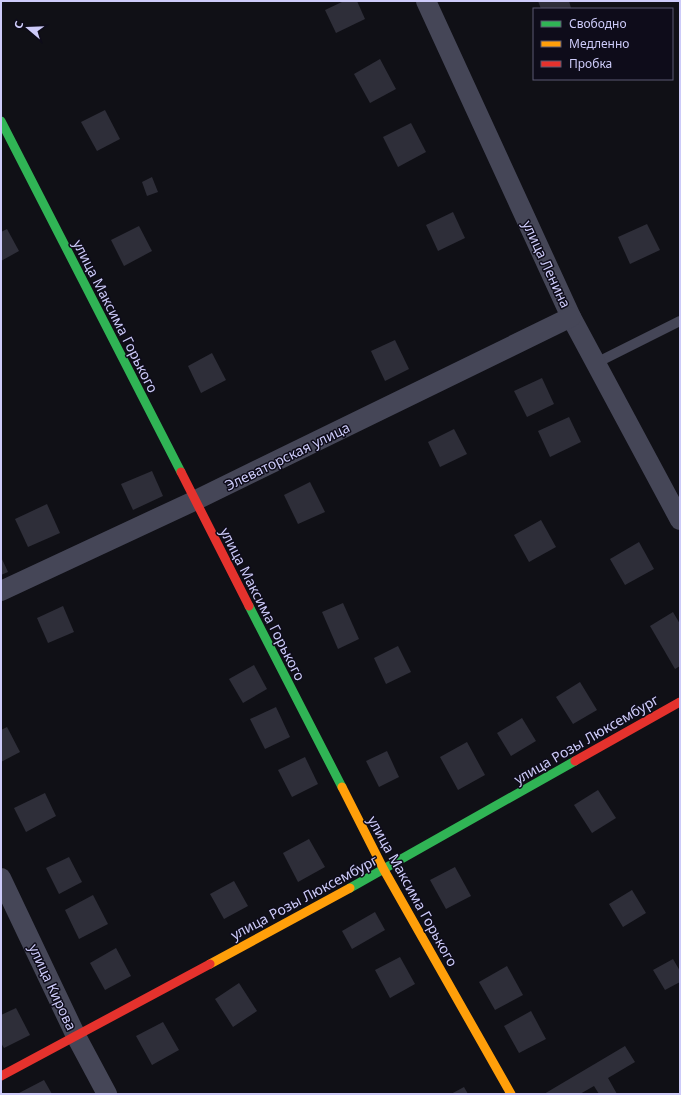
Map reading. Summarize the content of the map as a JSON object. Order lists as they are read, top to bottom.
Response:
{
  "streets": {
    "street": [
      "улица Ленина",
      "улица Максима Горького",
      "Элеваторская улица",
      "улица Розы Люксембург",
      "улица Кирова"
    ]
  },
  "crossings": [
    ["улица Ленина", "Элеваторская улица"],
    ["улица Максима Горького", "Элеваторская улица"],
    ["улица Максима Горького", "улица Розы Люксембург"],
    ["улица Розы Люксембург", "улица Кирова"]
  ],
  "legend": ["Свободно", "Медленно", "Пробка"],
  "north": "left"
}
